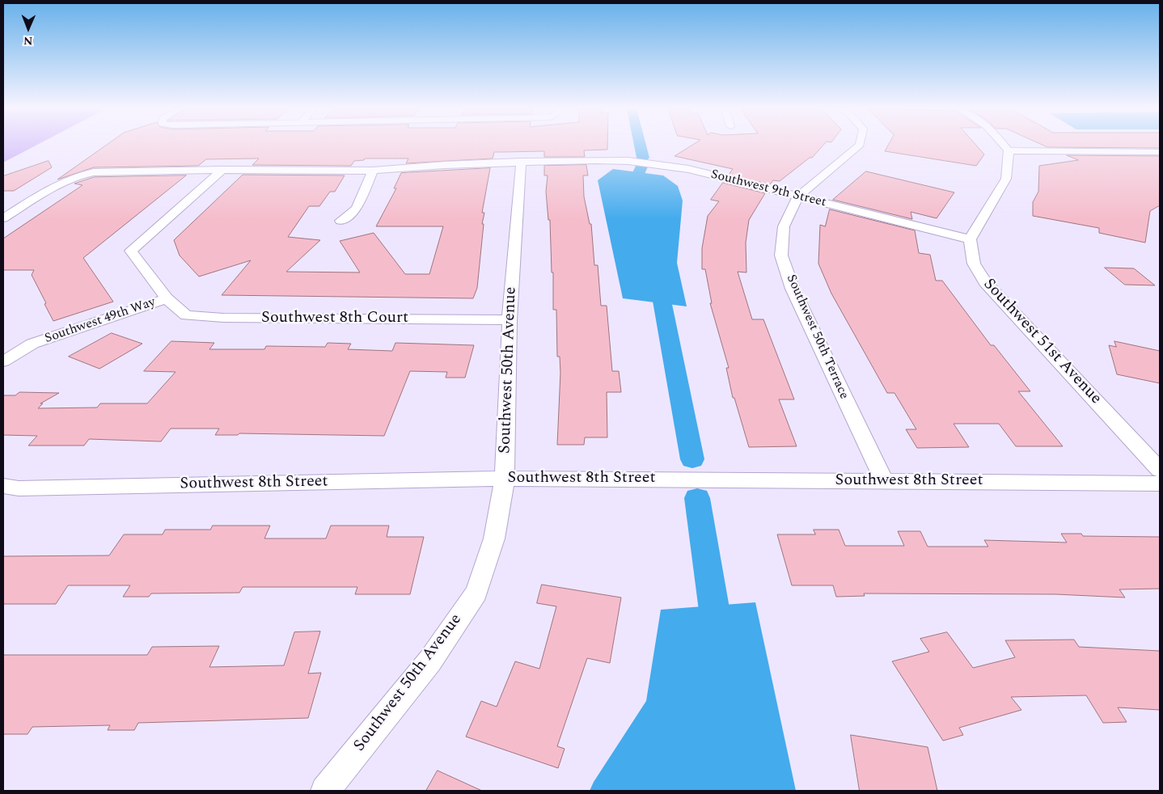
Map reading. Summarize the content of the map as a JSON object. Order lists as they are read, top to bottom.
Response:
{
  "streets": {
    "street": [
      "Southwest 9th Street",
      "Southwest 8th Court",
      "Southwest 49th Way",
      "Southwest 50th Terrace",
      "Southwest 51st Avenue",
      "Southwest 50th Avenue",
      "Southwest 8th Street"
    ]
  },
  "crossings": [
    ["Southwest 9th Street", "Southwest 49th Way"],
    ["Southwest 9th Street", "Southwest 50th Terrace"],
    ["Southwest 9th Street", "Southwest 51st Avenue"],
    ["Southwest 9th Street", "Southwest 50th Avenue"],
    ["Southwest 8th Court", "Southwest 49th Way"],
    ["Southwest 8th Court", "Southwest 50th Avenue"],
    ["Southwest 50th Terrace", "Southwest 8th Street"],
    ["Southwest 50th Avenue", "Southwest 8th Street"]
  ],
  "north": "bottom"
}
